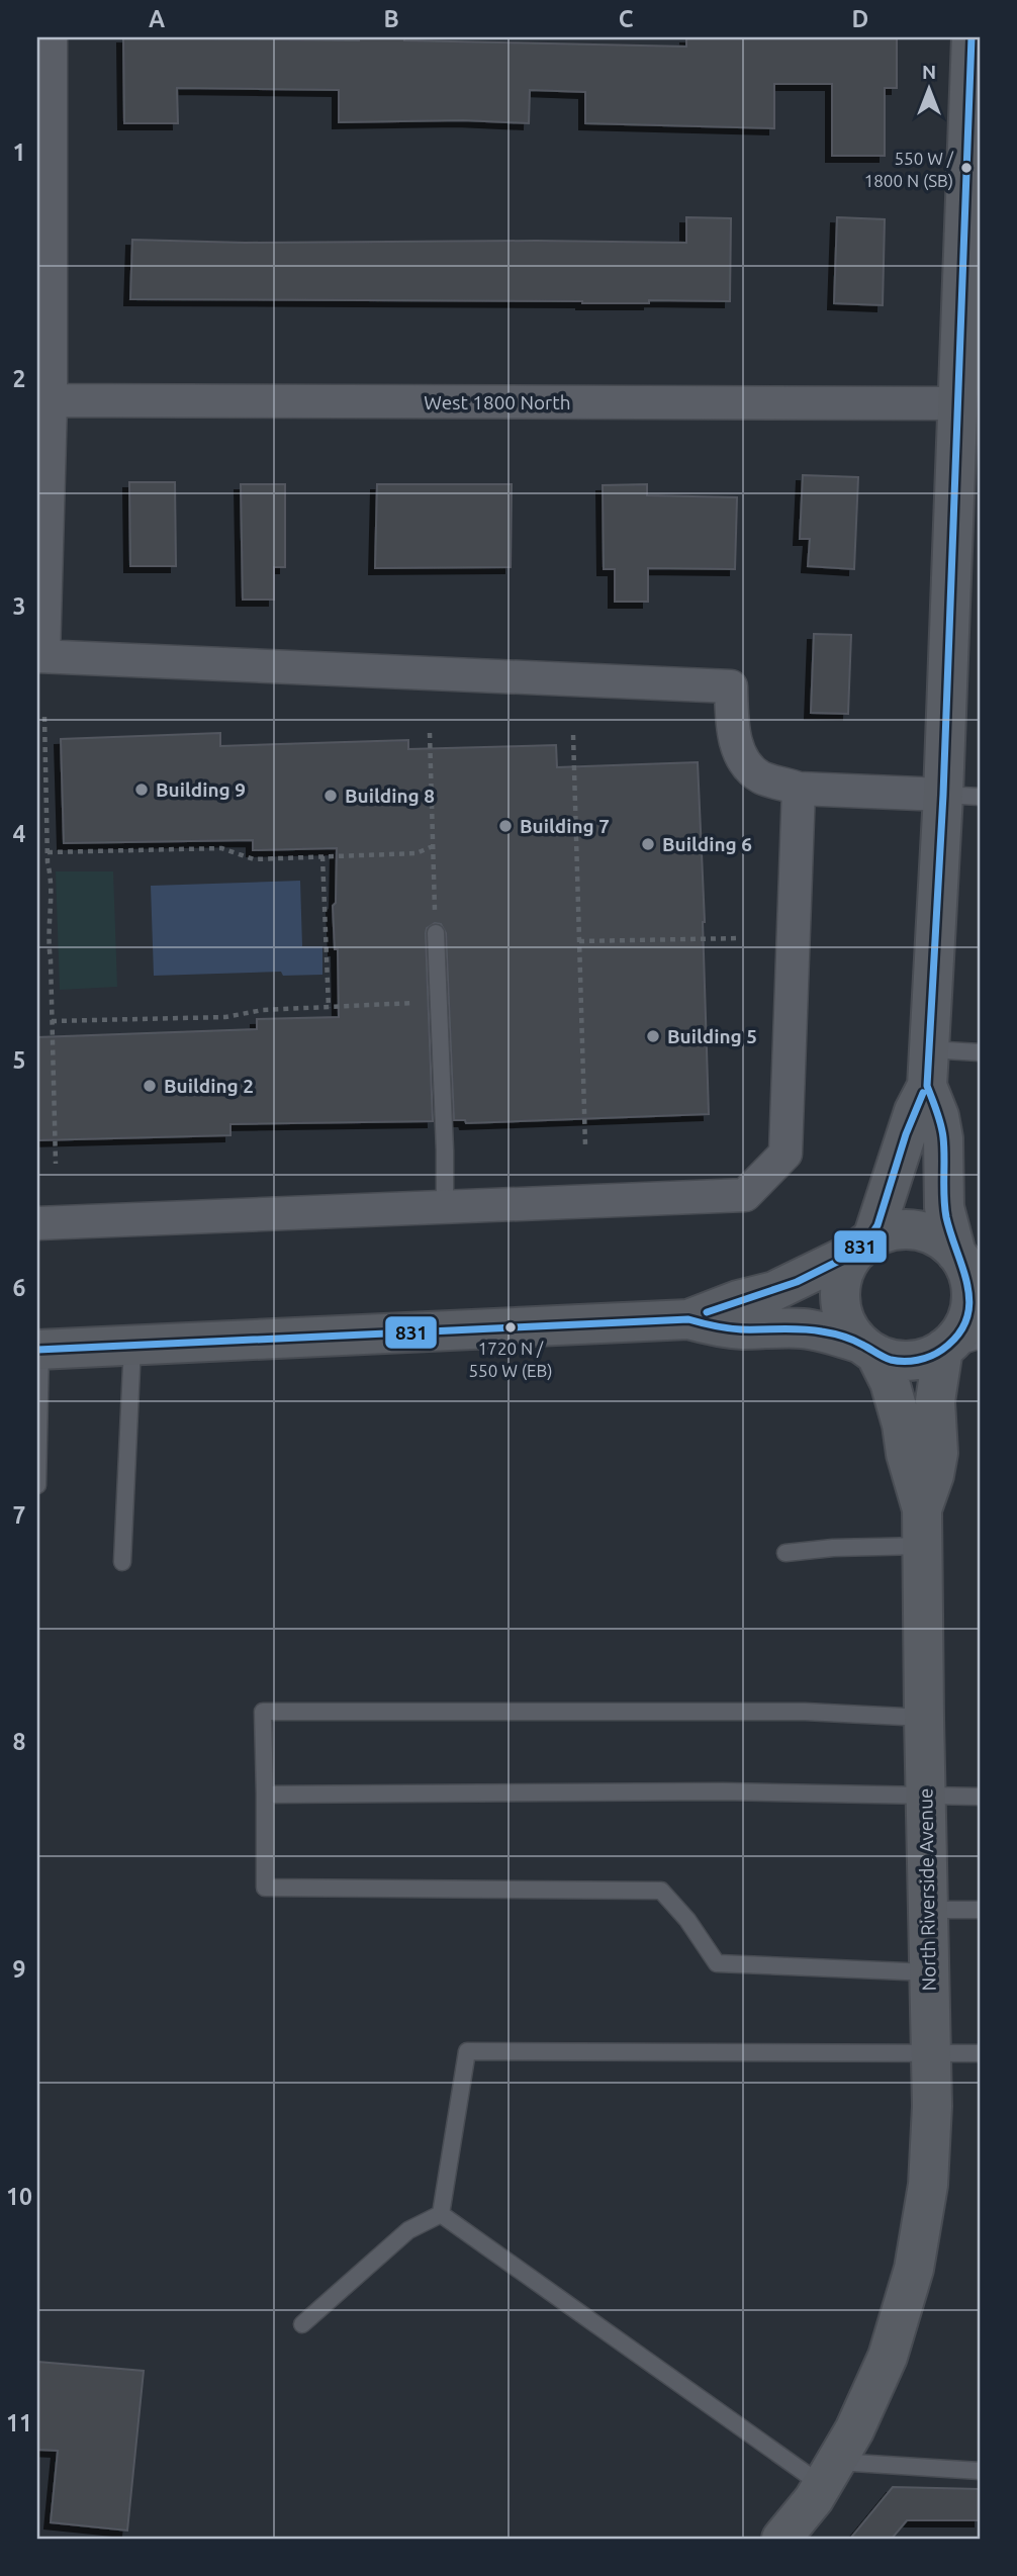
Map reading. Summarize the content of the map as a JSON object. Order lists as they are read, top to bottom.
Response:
{
  "streets": {
    "street": ["West 1800 North", "North Riverside Avenue"]
  },
  "places": [
    "550 W / 1800 N (SB)",
    "Building 9",
    "Building 8",
    "Building 7",
    "Building 6",
    "Building 5",
    "Building 2",
    "1720 N / 550 W (EB)"
  ],
  "lines": ["transit line 831"],
  "north": "top",
  "grid": {
    "columns": [
      "A",
      "B",
      "C",
      "D"
    ],
    "rows": [
      "1",
      "2",
      "3",
      "4",
      "5",
      "6",
      "7",
      "8",
      "9",
      "10",
      "11"
    ]
  }
}
